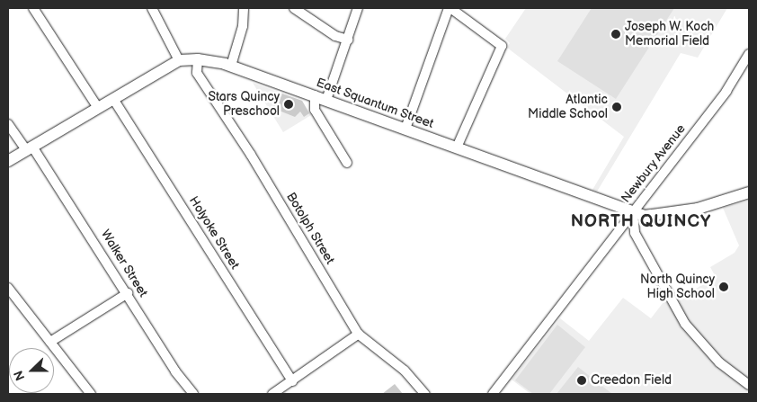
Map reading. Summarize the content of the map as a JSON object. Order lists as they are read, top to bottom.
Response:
{
  "streets": {
    "main road": ["East Squantum Street"],
    "street": [
      "Newbury Avenue",
      "Botolph Street",
      "Holyoke Street",
      "Walker Street"
    ]
  },
  "crossings": [
    ["East Squantum Street", "Newbury Avenue"],
    ["East Squantum Street", "Botolph Street"],
    ["East Squantum Street", "Holyoke Street"],
    ["East Squantum Street", "Walker Street"]
  ],
  "districts": ["NORTH QUINCY"],
  "places": [
    "Joseph W. Koch Memorial Field",
    "Stars Quincy Preschool",
    "Atlantic Middle School",
    "North Quincy High School",
    "Creedon Field"
  ],
  "north": "left"
}
